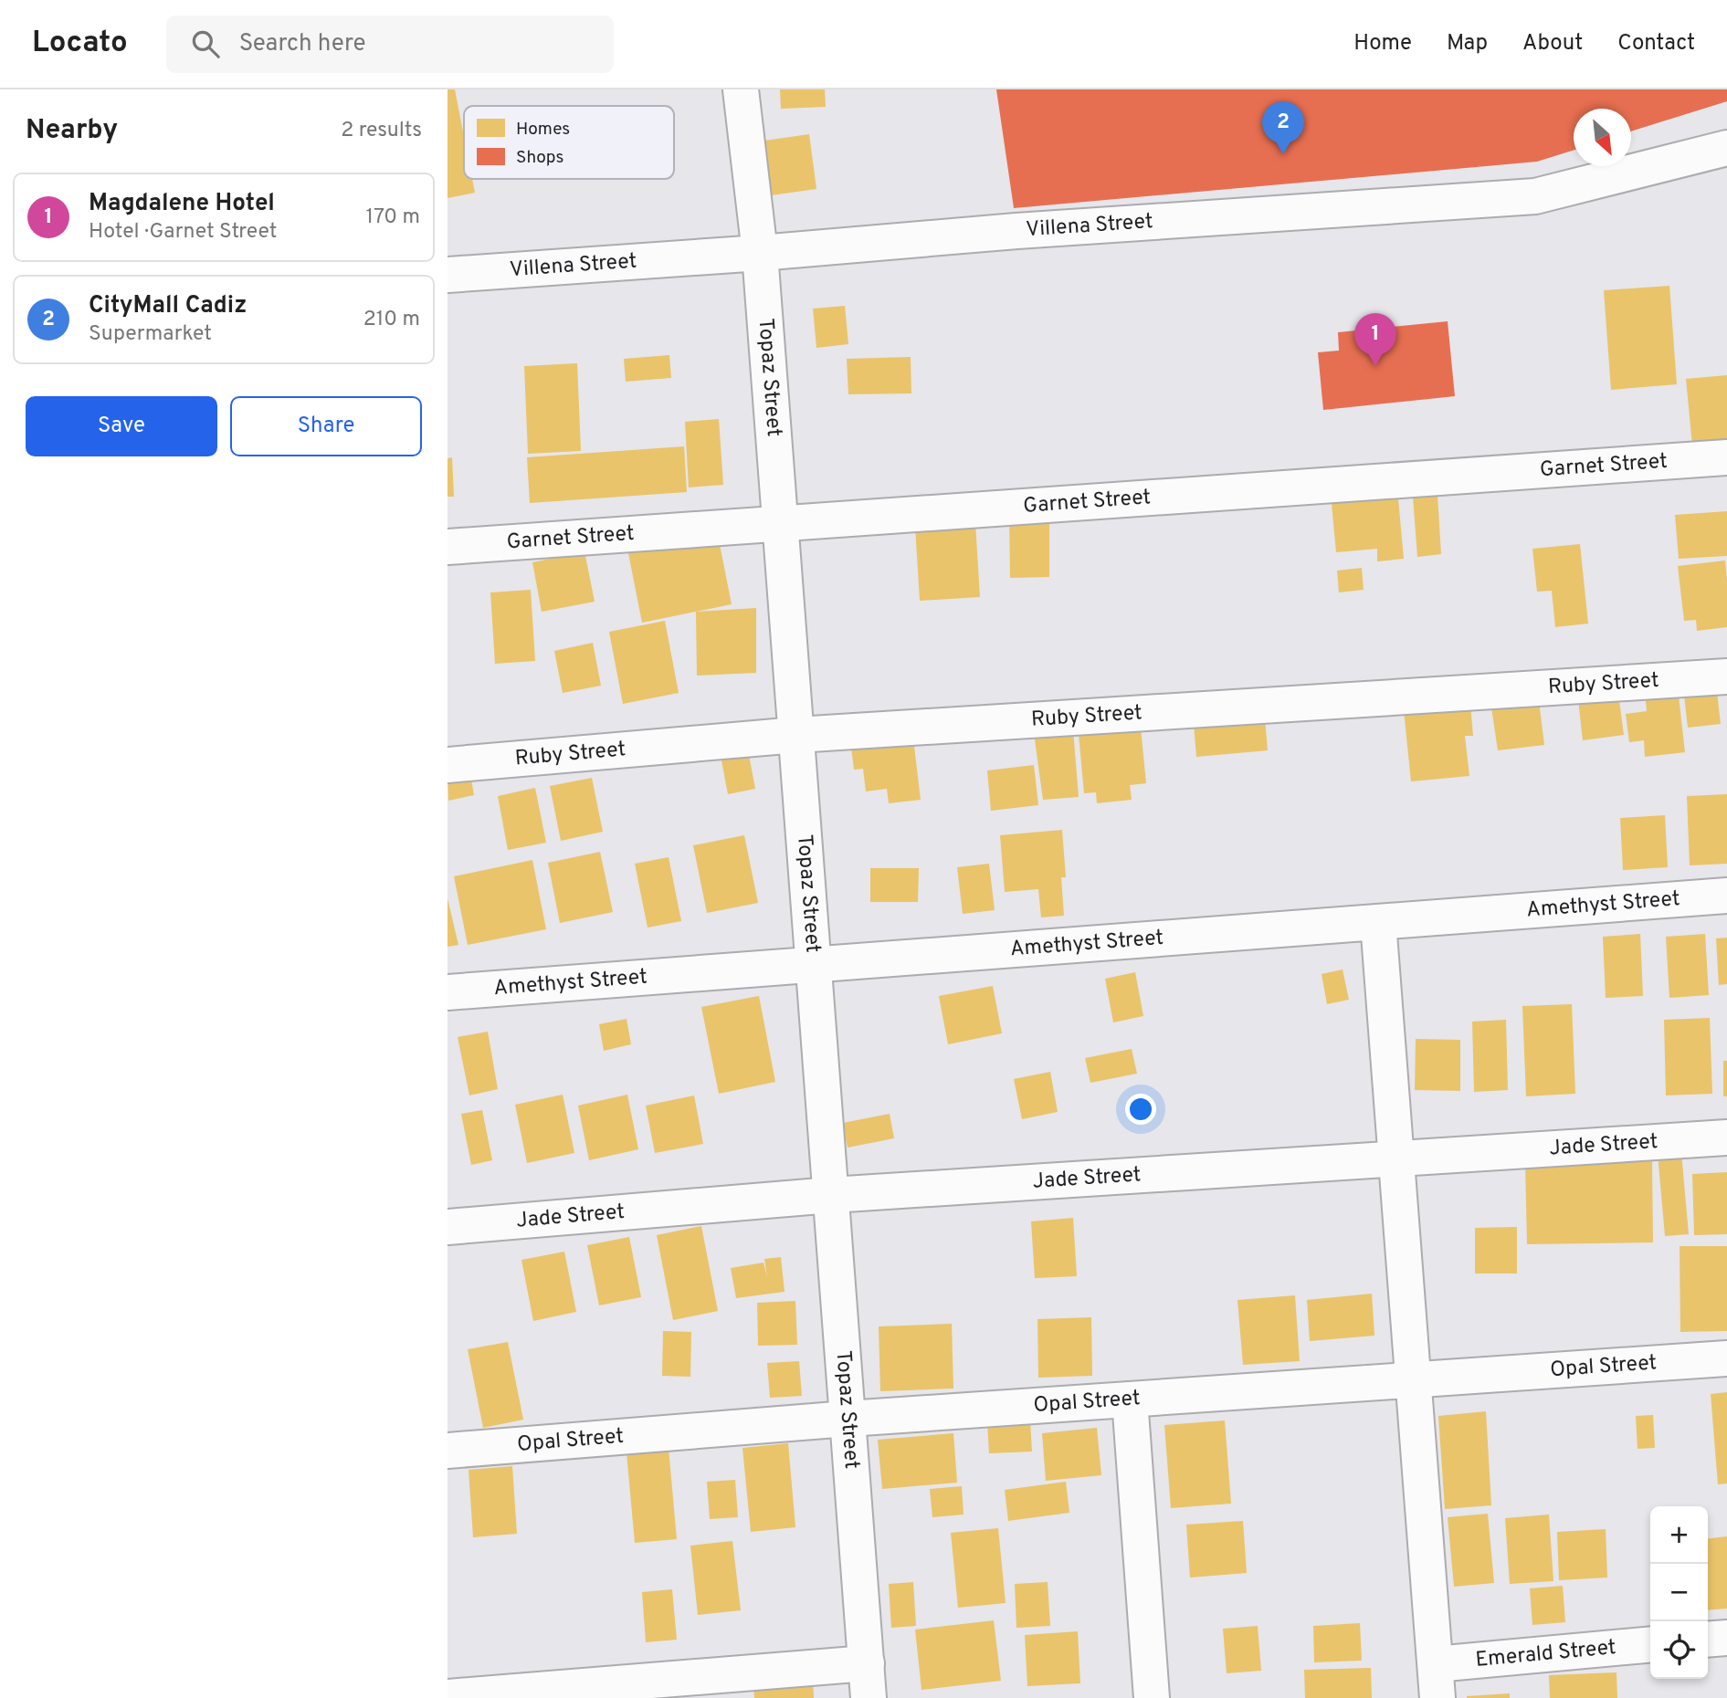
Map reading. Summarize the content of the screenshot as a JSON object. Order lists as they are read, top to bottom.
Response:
{
  "streets": {
    "street": [
      "Villena Street",
      "Topaz Street",
      "Garnet Street",
      "Ruby Street",
      "Amethyst Street",
      "Jade Street",
      "Opal Street",
      "Emerald Street"
    ]
  },
  "crossings": [
    ["Villena Street", "Topaz Street"],
    ["Topaz Street", "Garnet Street"],
    ["Topaz Street", "Ruby Street"],
    ["Topaz Street", "Amethyst Street"],
    ["Topaz Street", "Jade Street"],
    ["Topaz Street", "Opal Street"]
  ],
  "legend": ["Homes", "Shops"],
  "north": "bottom right",
  "page": {
    "header": "Locato",
    "search": "Search here",
    "nav": [
      "Home",
      "Map",
      "About",
      "Contact"
    ],
    "heading": ["Nearby", "2 results"],
    "pins": ["2", "1"],
    "list": [
      {
        "mark": "1",
        "name": "Magdalene Hotel",
        "note": "Hotel · Garnet Street",
        "value": "170 m"
      },
      {
        "mark": "2",
        "name": "CityMall Cadiz",
        "note": "Supermarket",
        "value": "210 m"
      }
    ],
    "buttons": ["Save", "Share"],
    "map_buttons": ["+", "−"]
  }
}
